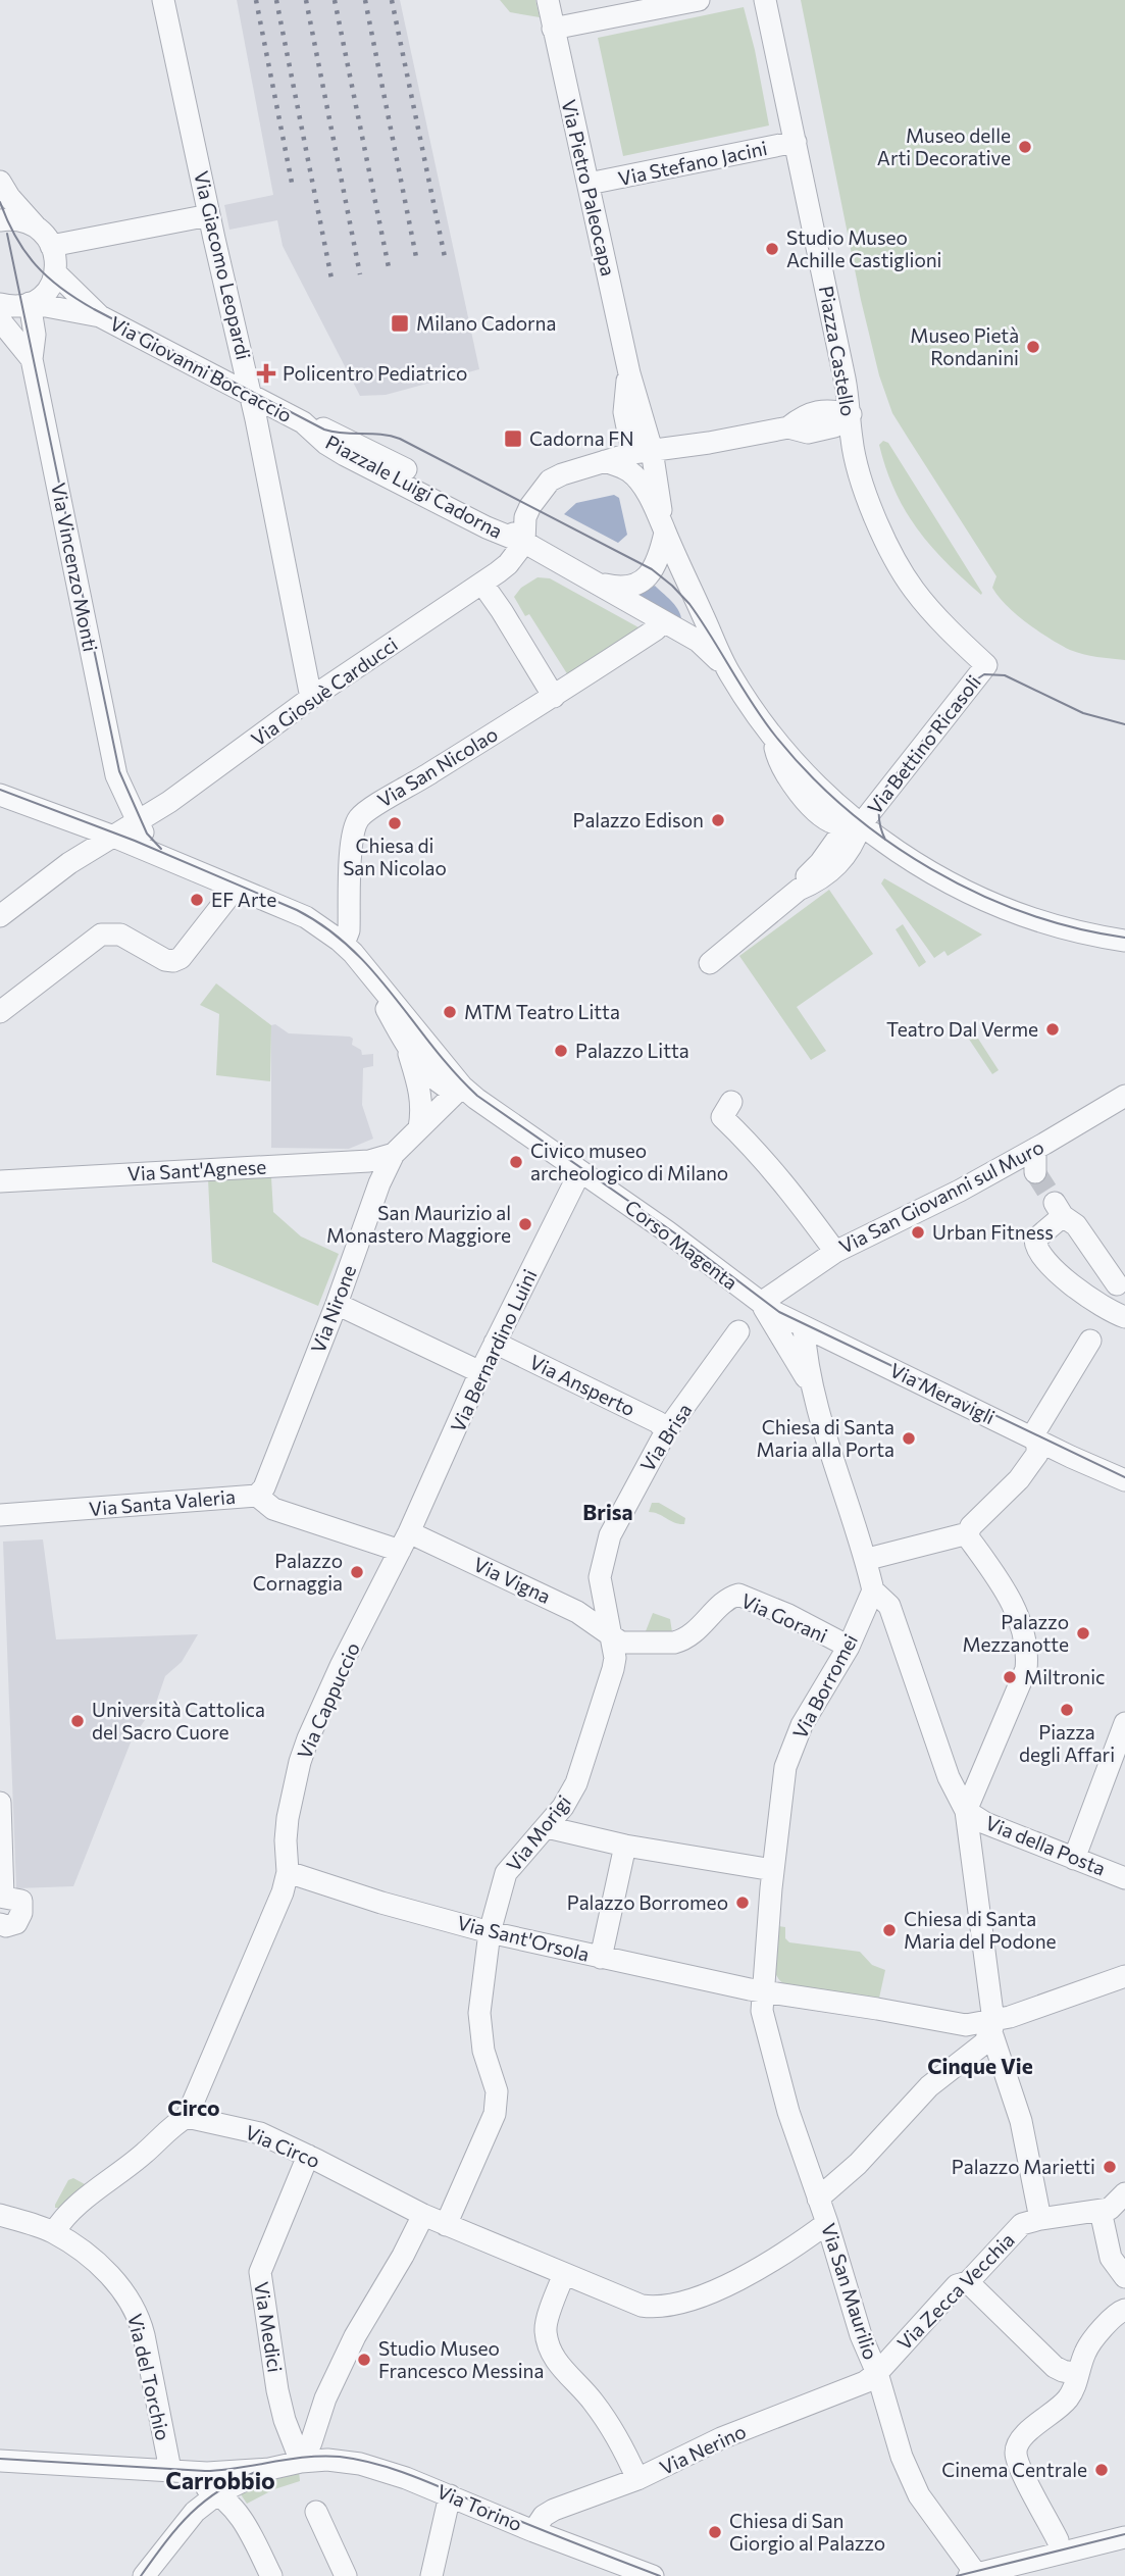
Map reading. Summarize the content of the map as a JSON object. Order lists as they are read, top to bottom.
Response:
{
  "streets": {
    "street": [
      "Via Stefano Jacini",
      "Via Pietro Paleocapa",
      "Via Giacomo Leopardi",
      "Piazza Castello",
      "Via Giovanni Boccaccio",
      "Piazzale Luigi Cadorna",
      "Via Vincenzo Monti",
      "Via Giosuè Carducci",
      "Via Bettino Ricasoli",
      "Via San Nicolao",
      "Via Sant'Agnese",
      "Via San Giovanni sul Muro",
      "Corso Magenta",
      "Via Nirone",
      "Via Bernardino Luini",
      "Via Ansperto",
      "Via Meravigli",
      "Via Brisa",
      "Via Santa Valeria",
      "Via Vigna",
      "Via Gorani",
      "Via Borromei",
      "Via Cappuccio",
      "Via Morigi",
      "Via della Posta",
      "Via Sant'Orsola",
      "Via Circo",
      "Via San Maurilio",
      "Via Zecca Vecchia",
      "Via Medici",
      "Via del Torchio",
      "Via Nerino",
      "Via Torino"
    ]
  },
  "crossings": [
    ["Via Stefano Jacini", "Via Pietro Paleocapa"],
    ["Via Stefano Jacini", "Piazza Castello"],
    ["Via Pietro Paleocapa", "Piazzale Luigi Cadorna"],
    ["Via Giacomo Leopardi", "Via Giovanni Boccaccio"],
    ["Via Giacomo Leopardi", "Via Giosuè Carducci"],
    ["Piazza Castello", "Via Bettino Ricasoli"],
    ["Via Giovanni Boccaccio", "Piazzale Luigi Cadorna"],
    ["Via Giovanni Boccaccio", "Via Vincenzo Monti"],
    ["Piazzale Luigi Cadorna", "Via Giosuè Carducci"],
    ["Via Vincenzo Monti", "Via Giosuè Carducci"],
    ["Via Vincenzo Monti", "Corso Magenta"],
    ["Via Giosuè Carducci", "Corso Magenta"],
    ["Via San Nicolao", "Corso Magenta"],
    ["Via Sant'Agnese", "Via Nirone"],
    ["Via San Giovanni sul Muro", "Corso Magenta"],
    ["Via San Giovanni sul Muro", "Via Meravigli"],
    ["Corso Magenta", "Via Nirone"],
    ["Corso Magenta", "Via Bernardino Luini"],
    ["Corso Magenta", "Via Meravigli"],
    ["Via Nirone", "Via Santa Valeria"],
    ["Via Bernardino Luini", "Via Ansperto"],
    ["Via Bernardino Luini", "Via Santa Valeria"],
    ["Via Bernardino Luini", "Via Vigna"],
    ["Via Bernardino Luini", "Via Cappuccio"],
    ["Via Ansperto", "Via Brisa"],
    ["Via Brisa", "Via Vigna"],
    ["Via Brisa", "Via Gorani"],
    ["Via Brisa", "Via Morigi"],
    ["Via Santa Valeria", "Via Vigna"],
    ["Via Santa Valeria", "Via Cappuccio"],
    ["Via Vigna", "Via Gorani"],
    ["Via Vigna", "Via Cappuccio"],
    ["Via Vigna", "Via Morigi"],
    ["Via Gorani", "Via Borromei"],
    ["Via Gorani", "Via Morigi"],
    ["Via Borromei", "Via Sant'Orsola"],
    ["Via Borromei", "Via San Maurilio"],
    ["Via Cappuccio", "Via Sant'Orsola"],
    ["Via Cappuccio", "Via Circo"],
    ["Via Morigi", "Via Sant'Orsola"],
    ["Via Morigi", "Via Circo"],
    ["Via Sant'Orsola", "Via San Maurilio"],
    ["Via Circo", "Via San Maurilio"],
    ["Via Circo", "Via Medici"],
    ["Via San Maurilio", "Via Zecca Vecchia"],
    ["Via San Maurilio", "Via Nerino"],
    ["Via Zecca Vecchia", "Via Nerino"],
    ["Via Medici", "Via Torino"],
    ["Via Nerino", "Via Torino"]
  ],
  "districts": [
    "Brisa",
    "Cinque Vie",
    "Circo",
    "Carrobbio"
  ],
  "places": {
    "other": [
      "Museo delle Arti Decorative",
      "Studio Museo Achille Castiglioni",
      "Museo Pietà Rondanini",
      "Palazzo Edison",
      "Chiesa di San Nicolao",
      "EF Arte",
      "MTM Teatro Litta",
      "Teatro Dal Verme",
      "Palazzo Litta",
      "Civico museo archeologico di Milano",
      "San Maurizio al Monastero Maggiore",
      "Urban Fitness",
      "Chiesa di Santa Maria alla Porta",
      "Palazzo Cornaggia",
      "Palazzo Mezzanotte",
      "Miltronic",
      "Piazza degli Affari",
      "Università Cattolica del Sacro Cuore",
      "Palazzo Borromeo",
      "Chiesa di Santa Maria del Podone",
      "Palazzo Marietti",
      "Studio Museo Francesco Messina",
      "Cinema Centrale",
      "Chiesa di San Giorgio al Palazzo"
    ],
    "transit": ["Milano Cadorna", "Cadorna FN"],
    "health": ["Policentro Pediatrico"]
  }
}
